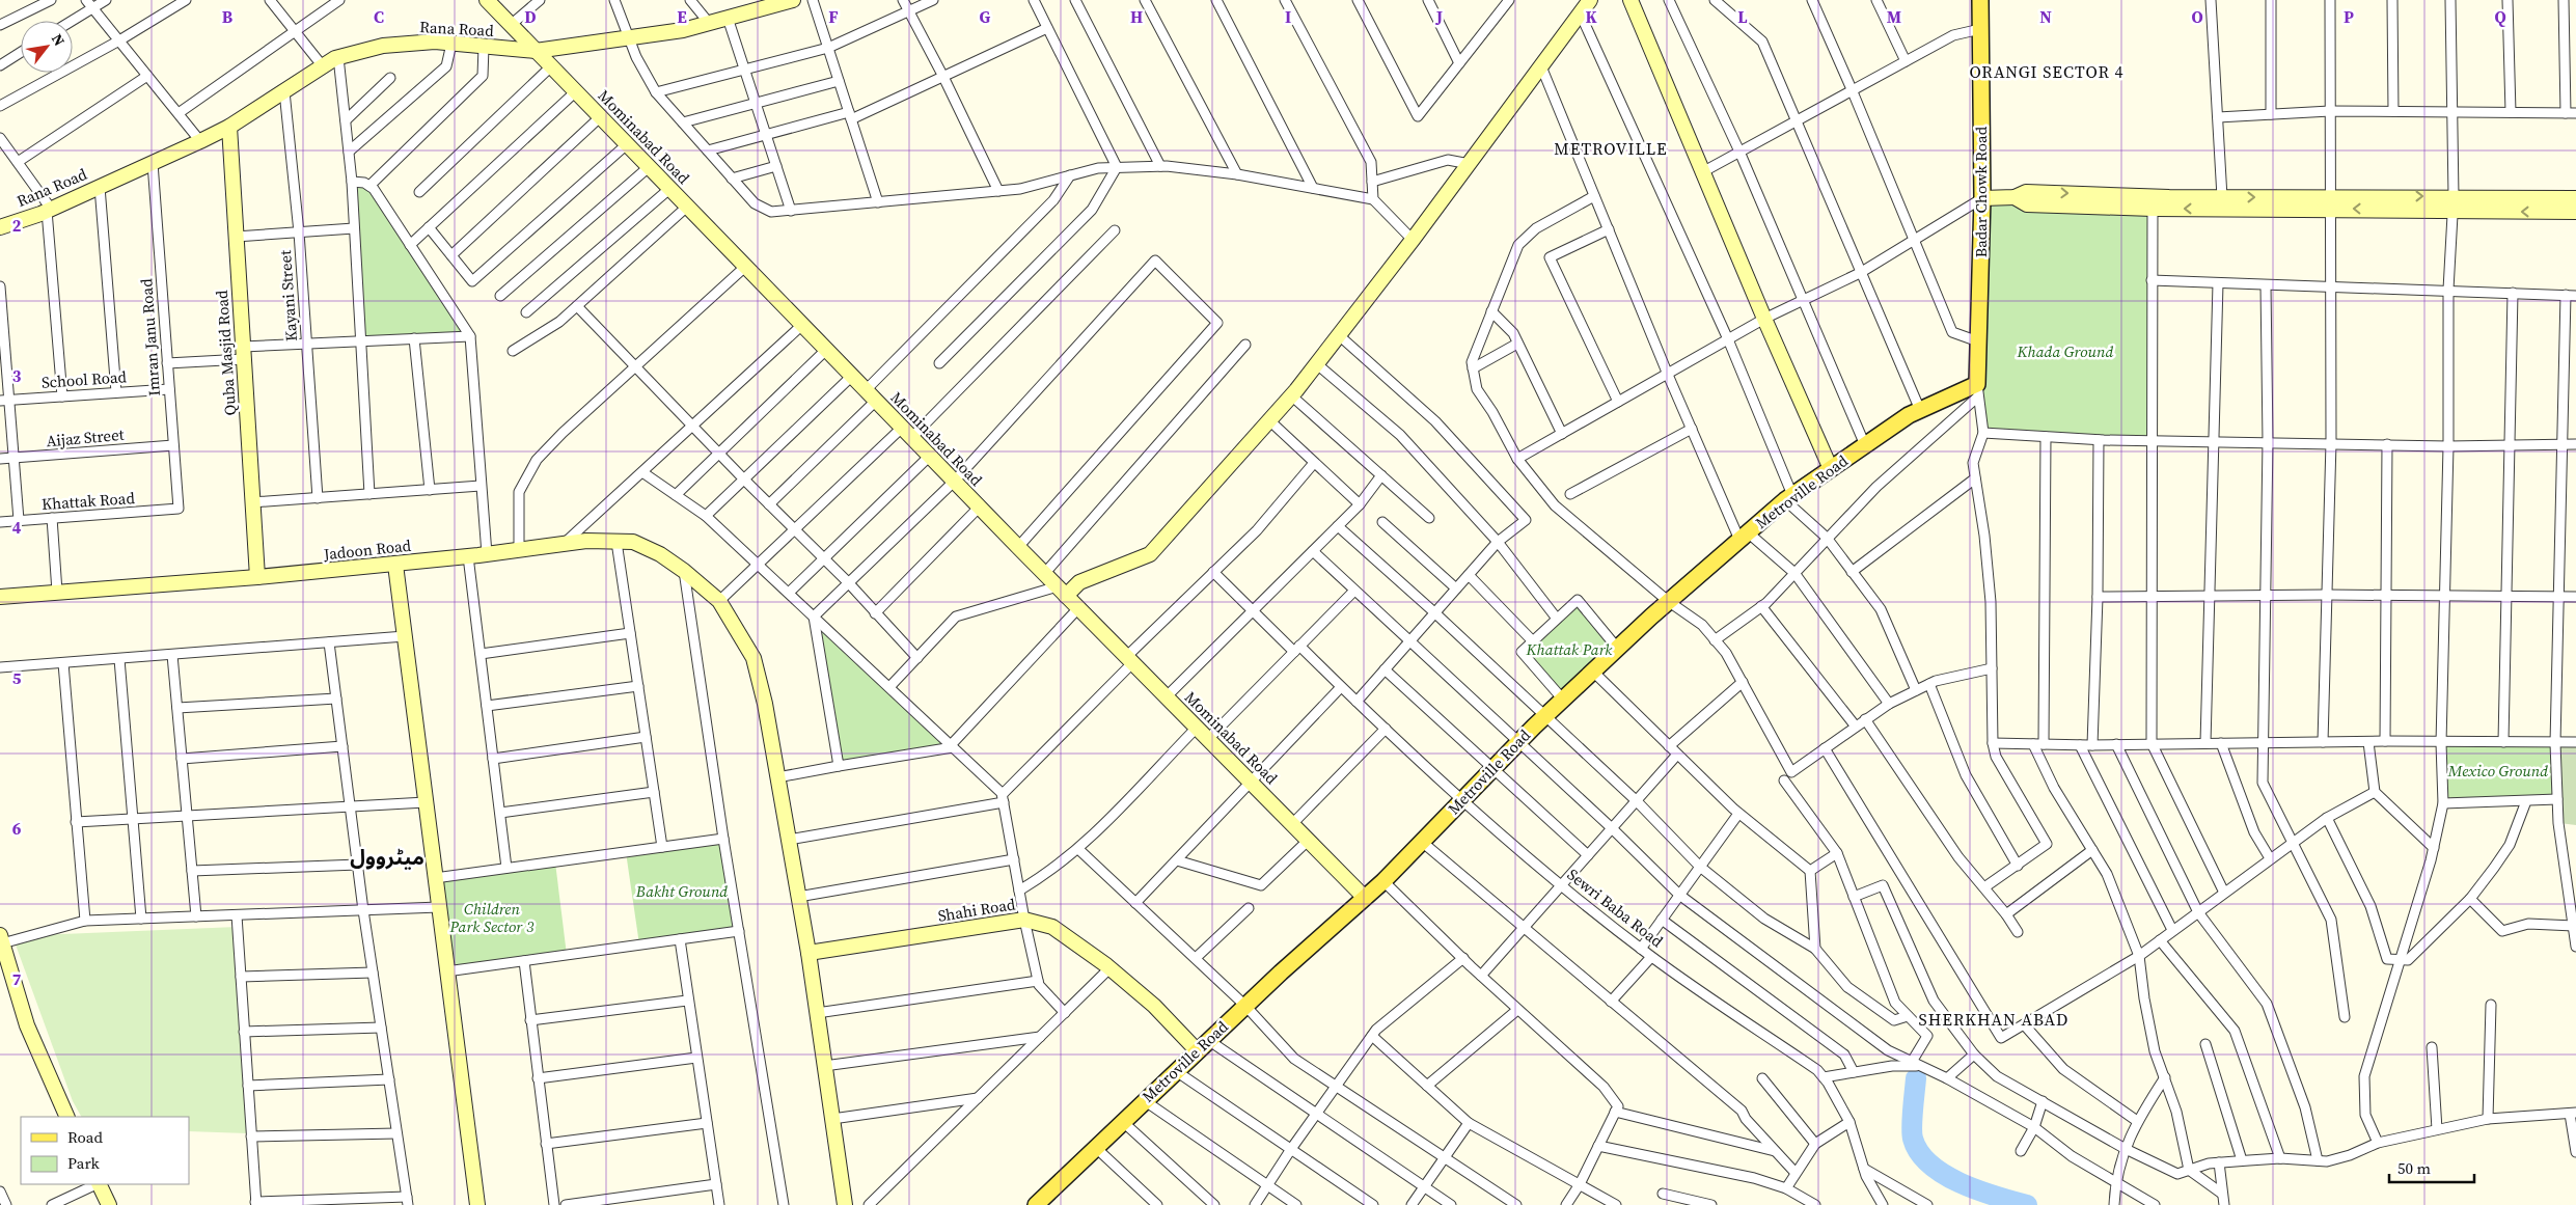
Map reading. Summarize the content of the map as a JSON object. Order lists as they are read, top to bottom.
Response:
{
  "streets": {
    "main road": ["Badar Chowk Road", "Metroville Road"],
    "street": [
      "Rana Road",
      "Mominabad Road",
      "Kayani Street",
      "Imran Janu Road",
      "Quba Masjid Road",
      "School Road",
      "Aijaz Street",
      "Khattak Road",
      "Jadoon Road",
      "Sewri Baba Road",
      "Shahi Road"
    ]
  },
  "crossings": [
    ["Rana Road", "Mominabad Road"],
    ["Rana Road", "Kayani Street"],
    ["Rana Road", "Imran Janu Road"],
    ["Rana Road", "Quba Masjid Road"],
    ["Mominabad Road", "Metroville Road"],
    ["Badar Chowk Road", "Metroville Road"],
    ["Imran Janu Road", "School Road"],
    ["Imran Janu Road", "Aijaz Street"],
    ["Imran Janu Road", "Khattak Road"],
    ["Quba Masjid Road", "Jadoon Road"],
    ["Metroville Road", "Sewri Baba Road"],
    ["Metroville Road", "Shahi Road"],
    ["Jadoon Road", "Shahi Road"]
  ],
  "districts": [
    "ORANGI SECTOR 4",
    "METROVILLE",
    "میٹروول",
    "SHERKHAN ABAD"
  ],
  "parks": [
    "Khada Ground",
    "Khattak Park",
    "Mexico Ground",
    "Bakht Ground",
    "Children Park Sector 3"
  ],
  "legend": ["Road", "Park"],
  "scale_bar": "50 m",
  "north": "top right",
  "grid": {
    "columns": [
      "B",
      "C",
      "D",
      "E",
      "F",
      "G",
      "H",
      "I",
      "J",
      "K",
      "L",
      "M",
      "N",
      "O",
      "P",
      "Q"
    ],
    "rows": [
      "2",
      "3",
      "4",
      "5",
      "6",
      "7"
    ]
  }
}
